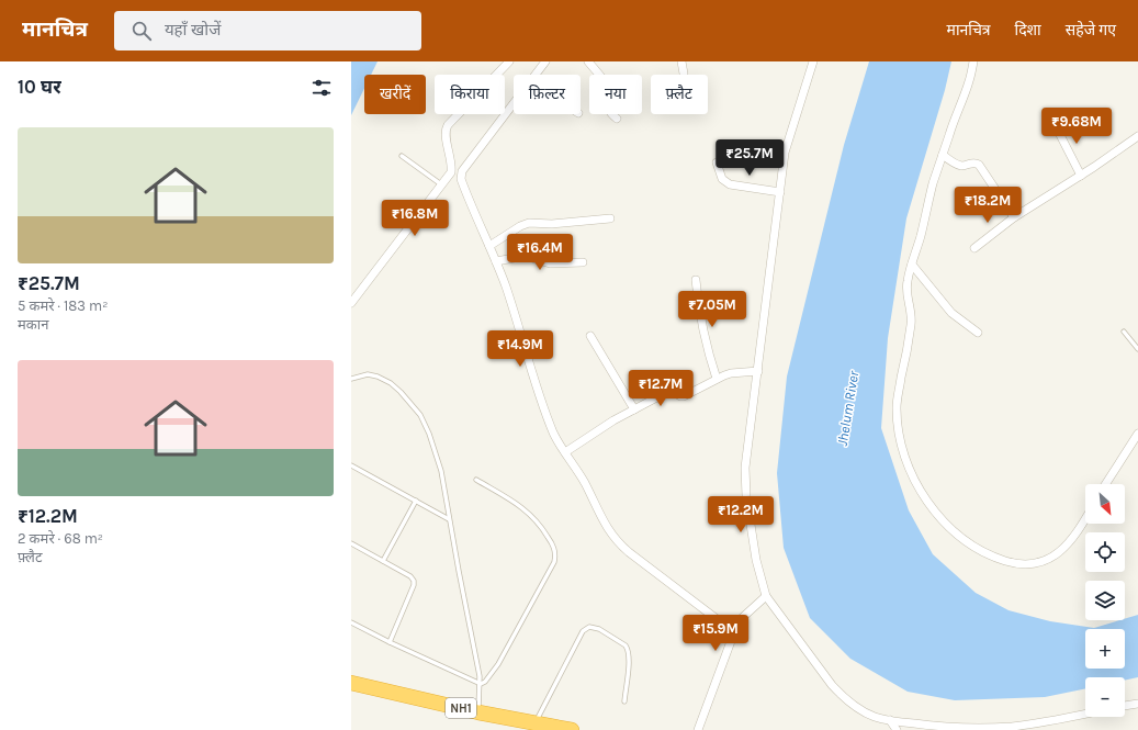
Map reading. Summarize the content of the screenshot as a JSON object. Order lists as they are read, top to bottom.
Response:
{
  "streets": {
    "highway": ["NH1"]
  },
  "water": ["Jhelum River"],
  "north": "bottom right",
  "page": {
    "header": "मानचित्र",
    "search": "यहाँ खोजें",
    "nav": ["मानचित्र", "दिशा", "सहेजे गए"],
    "heading": "10 घर",
    "chip": [
      "खरीदें",
      "किराया",
      "फ़िल्टर",
      "नया",
      "फ़्लैट"
    ],
    "price": [
      "₹9.68M",
      "₹25.7M",
      "₹18.2M",
      "₹16.8M",
      "₹16.4M",
      "₹7.05M",
      "₹14.9M",
      "₹12.7M",
      "₹12.2M",
      "₹15.9M"
    ],
    "list": [
      {
        "name": "₹25.7M",
        "note": "5 कमरे · 183 m² · मकान"
      },
      {
        "name": "₹12.2M",
        "note": "2 कमरे · 68 m² · फ़्लैट"
      }
    ],
    "map_buttons": ["+", "−"]
  }
}
